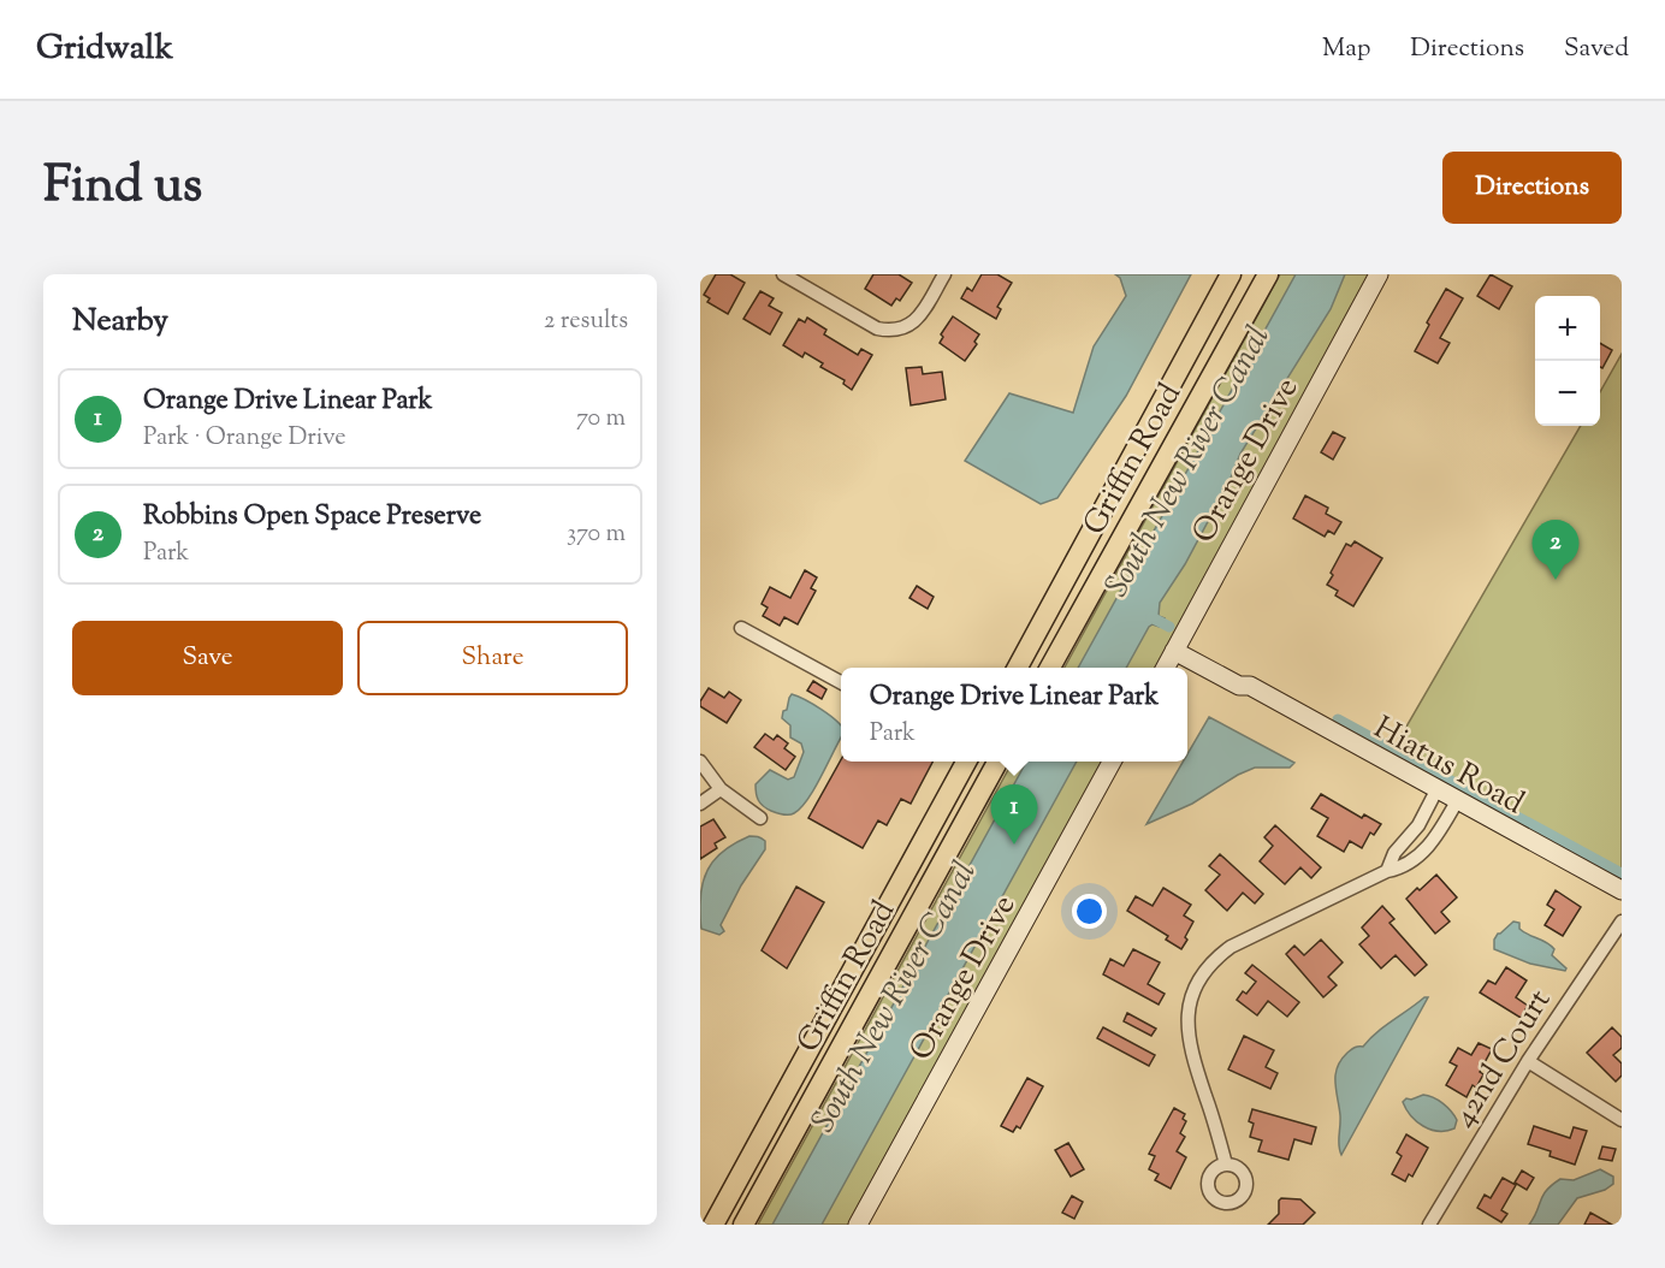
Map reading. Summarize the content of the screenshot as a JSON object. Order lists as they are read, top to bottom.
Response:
{
  "streets": {
    "main road": ["Griffin Road"],
    "street": ["Orange Drive", "Hiatus Road", "42nd Court"]
  },
  "crossings": [
    ["Orange Drive", "Hiatus Road"]
  ],
  "water": ["South New River Canal"],
  "page": {
    "header": "Gridwalk",
    "nav": ["Map", "Directions", "Saved"],
    "title": "Find us",
    "buttons": [
      "Directions",
      ["Save", "Share"]
    ],
    "heading": ["Nearby", "2 results"],
    "map_buttons": ["+", "−"],
    "list": [
      {
        "mark": "1",
        "name": "Orange Drive Linear Park",
        "note": "Park · Orange Drive",
        "value": "70 m"
      },
      {
        "mark": "2",
        "name": "Robbins Open Space Preserve",
        "note": "Park",
        "value": "370 m"
      }
    ],
    "pins": ["2", "1"],
    "popup": ["Orange Drive Linear Park", "Park"]
  }
}
